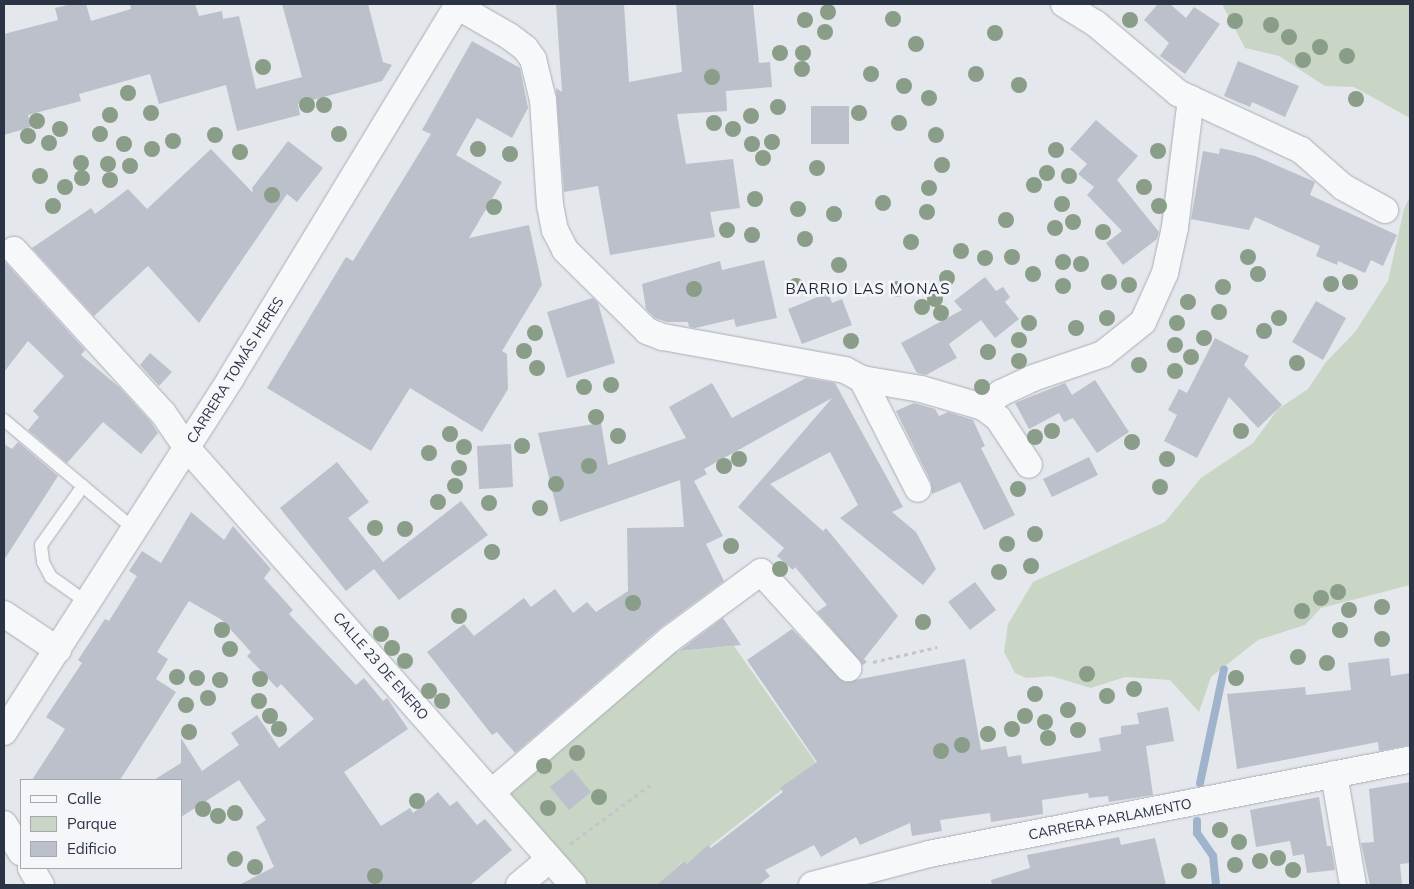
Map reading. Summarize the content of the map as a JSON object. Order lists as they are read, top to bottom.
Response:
{
  "streets": {
    "street": ["CARRERA TOMÁS HERES", "CALLE 23 DE ENERO", "CARRERA PARLAMENTO"]
  },
  "crossings": [
    ["CARRERA TOMÁS HERES", "CALLE 23 DE ENERO"]
  ],
  "districts": ["BARRIO LAS MONAS"],
  "legend": ["Calle", "Parque", "Edificio"]
}
